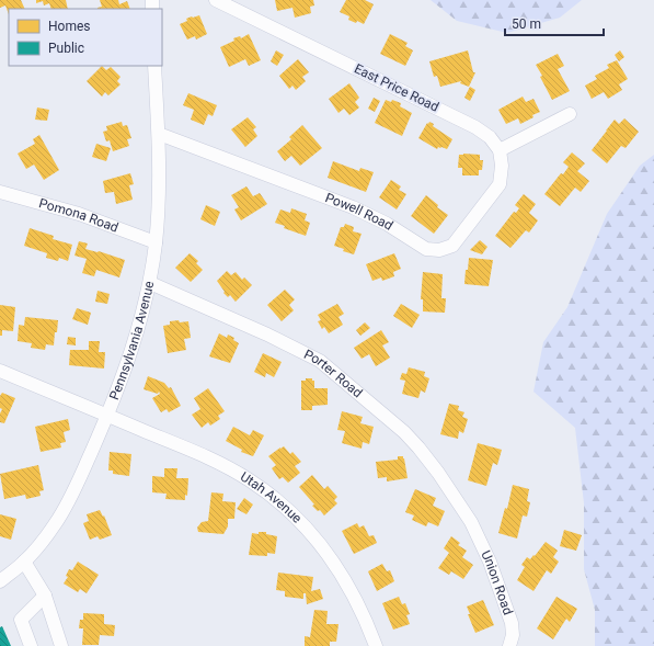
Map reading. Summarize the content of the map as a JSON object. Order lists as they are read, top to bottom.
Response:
{
  "streets": {
    "street": [
      "East Price Road",
      "Powell Road",
      "Pomona Road",
      "Pennsylvania Avenue",
      "Porter Road",
      "Utah Avenue",
      "Union Road"
    ]
  },
  "crossings": [
    ["East Price Road", "Powell Road"],
    ["Powell Road", "Pennsylvania Avenue"],
    ["Pomona Road", "Pennsylvania Avenue"],
    ["Pennsylvania Avenue", "Porter Road"],
    ["Pennsylvania Avenue", "Utah Avenue"],
    ["Porter Road", "Union Road"]
  ],
  "legend": ["Homes", "Public"],
  "scale_bar": "50 m"
}
